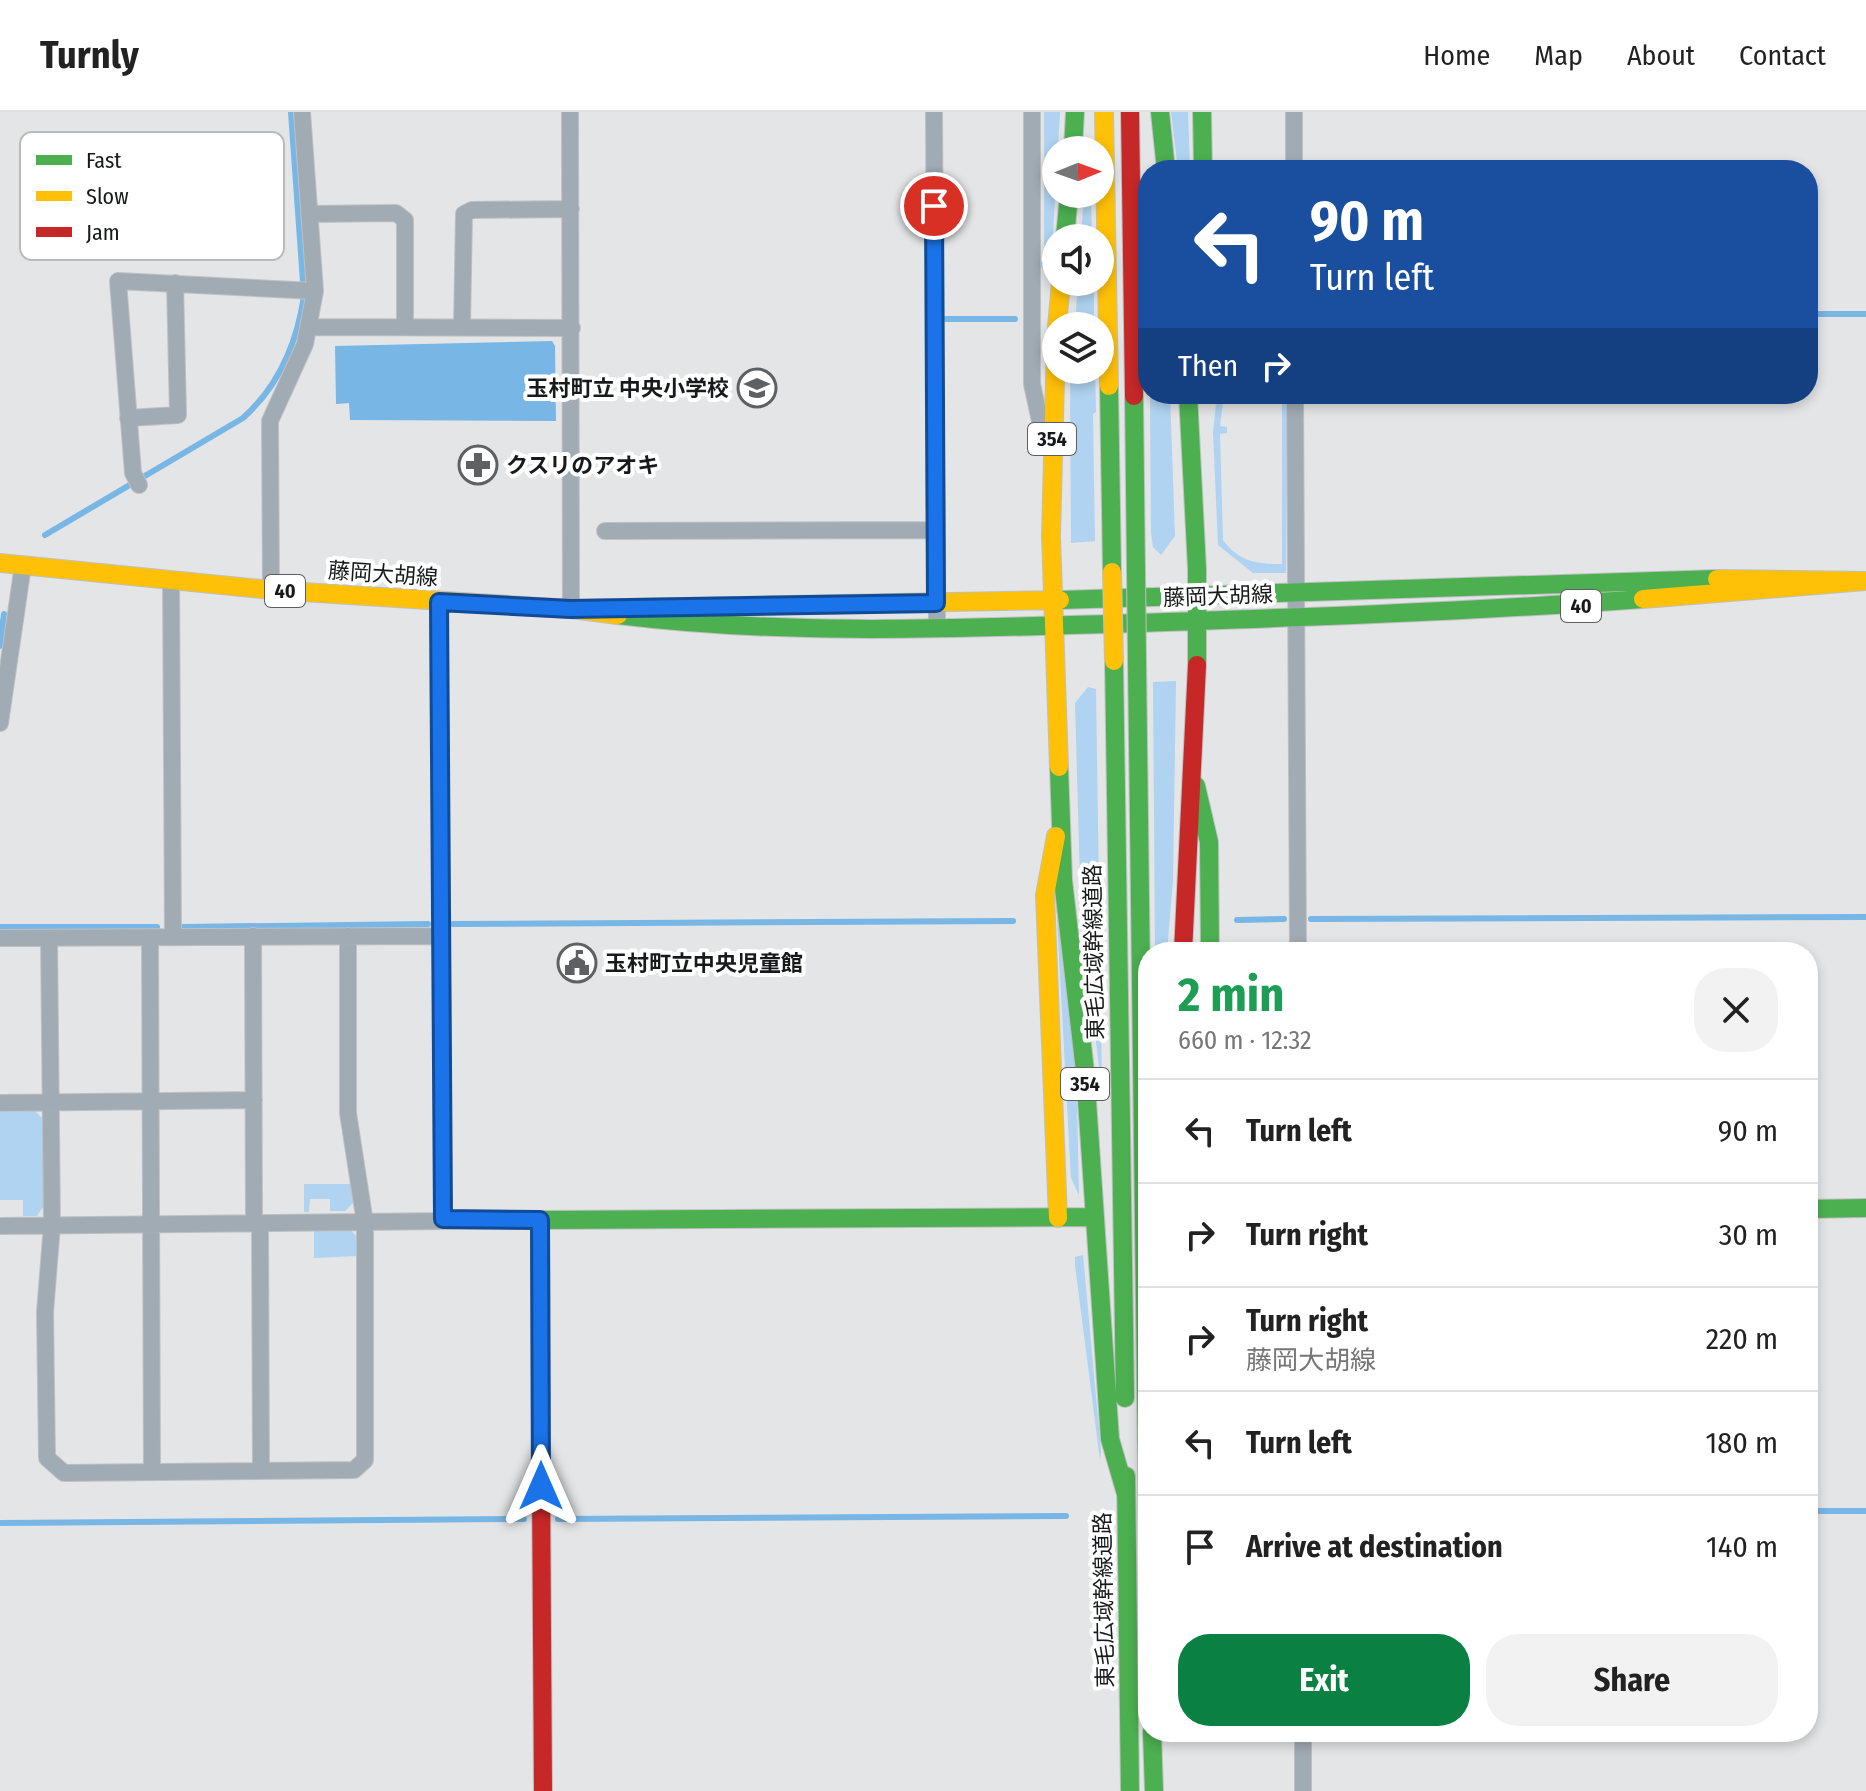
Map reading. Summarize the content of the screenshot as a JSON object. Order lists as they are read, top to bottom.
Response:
{
  "streets": {
    "main road": [
      "354",
      "藤岡大胡線",
      "40",
      "東毛広域幹線道路"
    ]
  },
  "crossings": [
    ["354", "藤岡大胡線"],
    ["354", "東毛広域幹線道路"]
  ],
  "places": {
    "school or university": ["玉村町立 中央小学校"],
    "pharmacy": ["クスリのアオキ"],
    "public building": ["玉村町立中央児童館"]
  },
  "legend": ["Fast", "Slow", "Jam"],
  "north": "right",
  "page": {
    "header": "Turnly",
    "nav": [
      "Home",
      "Map",
      "About",
      "Contact"
    ],
    "turn": ["90 m", "Turn left"],
    "then": "Then",
    "heading": ["2 min", "660 m · 12:32"],
    "list": [
      {
        "name": "Turn left",
        "value": "90 m"
      },
      {
        "name": "Turn right",
        "value": "30 m"
      },
      {
        "name": "Turn right",
        "note": "藤岡大胡線",
        "value": "220 m"
      },
      {
        "name": "Turn left",
        "value": "180 m"
      },
      {
        "name": "Arrive at destination",
        "value": "140 m"
      }
    ],
    "buttons": ["Exit", "Share"]
  }
}
